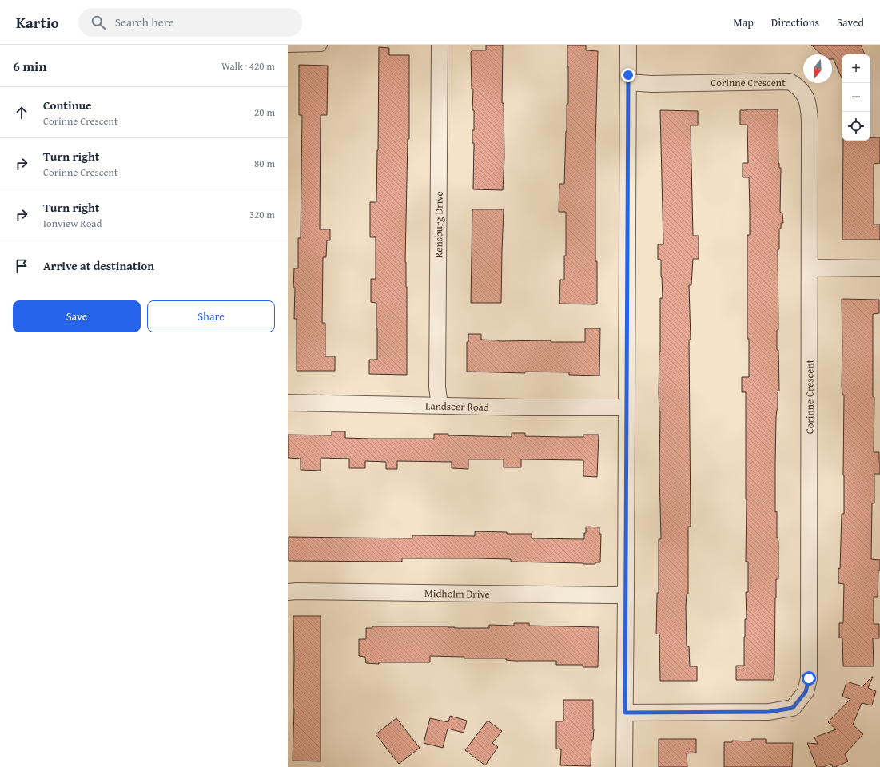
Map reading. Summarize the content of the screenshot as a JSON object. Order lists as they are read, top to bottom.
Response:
{
  "streets": {
    "street": [
      "Corinne Crescent",
      "Rensburg Drive",
      "Landseer Road",
      "Midholm Drive"
    ]
  },
  "crossings": [
    ["Rensburg Drive", "Landseer Road"]
  ],
  "north": "bottom",
  "page": {
    "header": "Kartio",
    "search": "Search here",
    "nav": ["Map", "Directions", "Saved"],
    "heading": ["6 min", "Walk · 420 m"],
    "map_buttons": ["+", "−"],
    "list": [
      ["Continue", "Corinne Crescent", "20 m"],
      ["Turn right", "Corinne Crescent", "80 m"],
      ["Turn right", "Ionview Road", "320 m"],
      "Arrive at destination"
    ],
    "buttons": ["Save", "Share"]
  }
}
